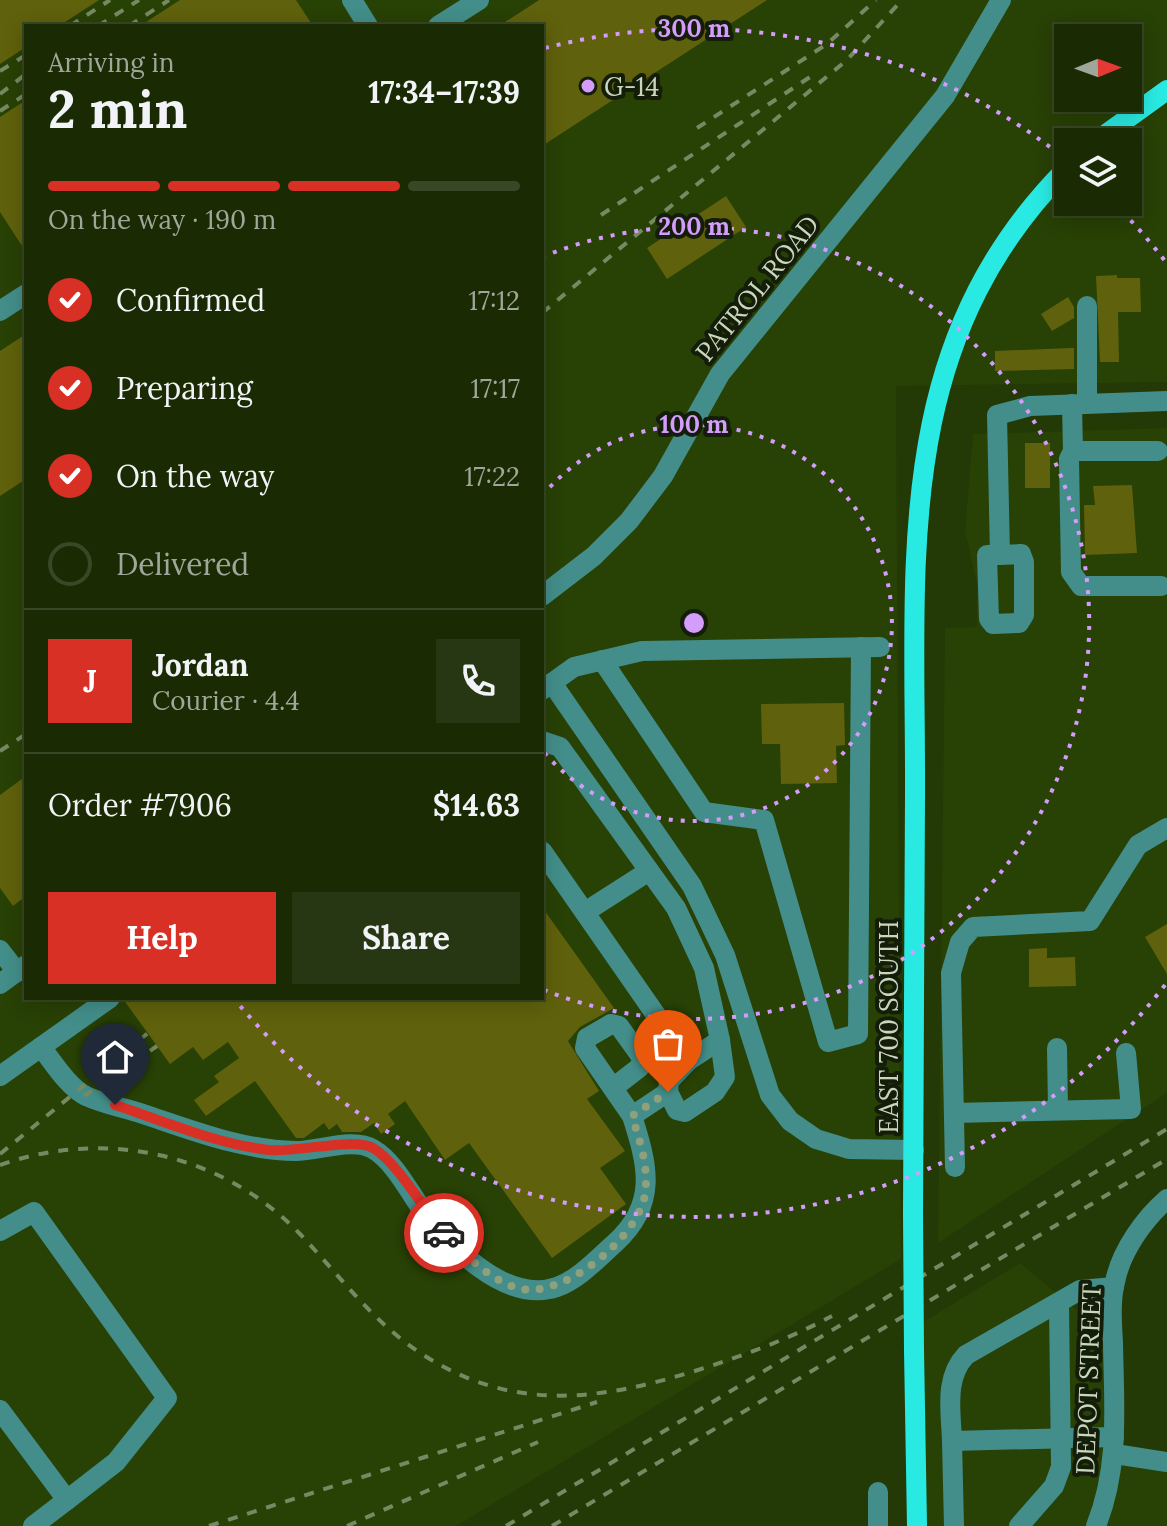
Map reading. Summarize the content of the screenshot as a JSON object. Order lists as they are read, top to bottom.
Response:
{
  "streets": {
    "main road": ["EAST 700 SOUTH"],
    "street": ["PATROL ROAD", "DEPOT STREET"]
  },
  "places": ["G-14"],
  "north": "right",
  "page": {
    "heading": ["2 min", "Arriving in", "17:34–17:39"],
    "panel": [
      "Jordan",
      "Courier · 4.4",
      "Order #7906",
      "$14.63"
    ],
    "bar": "On the way · 190 m",
    "list": [
      ["Confirmed", "17:12"],
      ["Preparing", "17:17"],
      ["On the way", "17:22"],
      "Delivered"
    ],
    "round": "J",
    "buttons": ["Help", "Share"]
  },
  "rings": ["300 m", "200 m", "100 m"]
}
